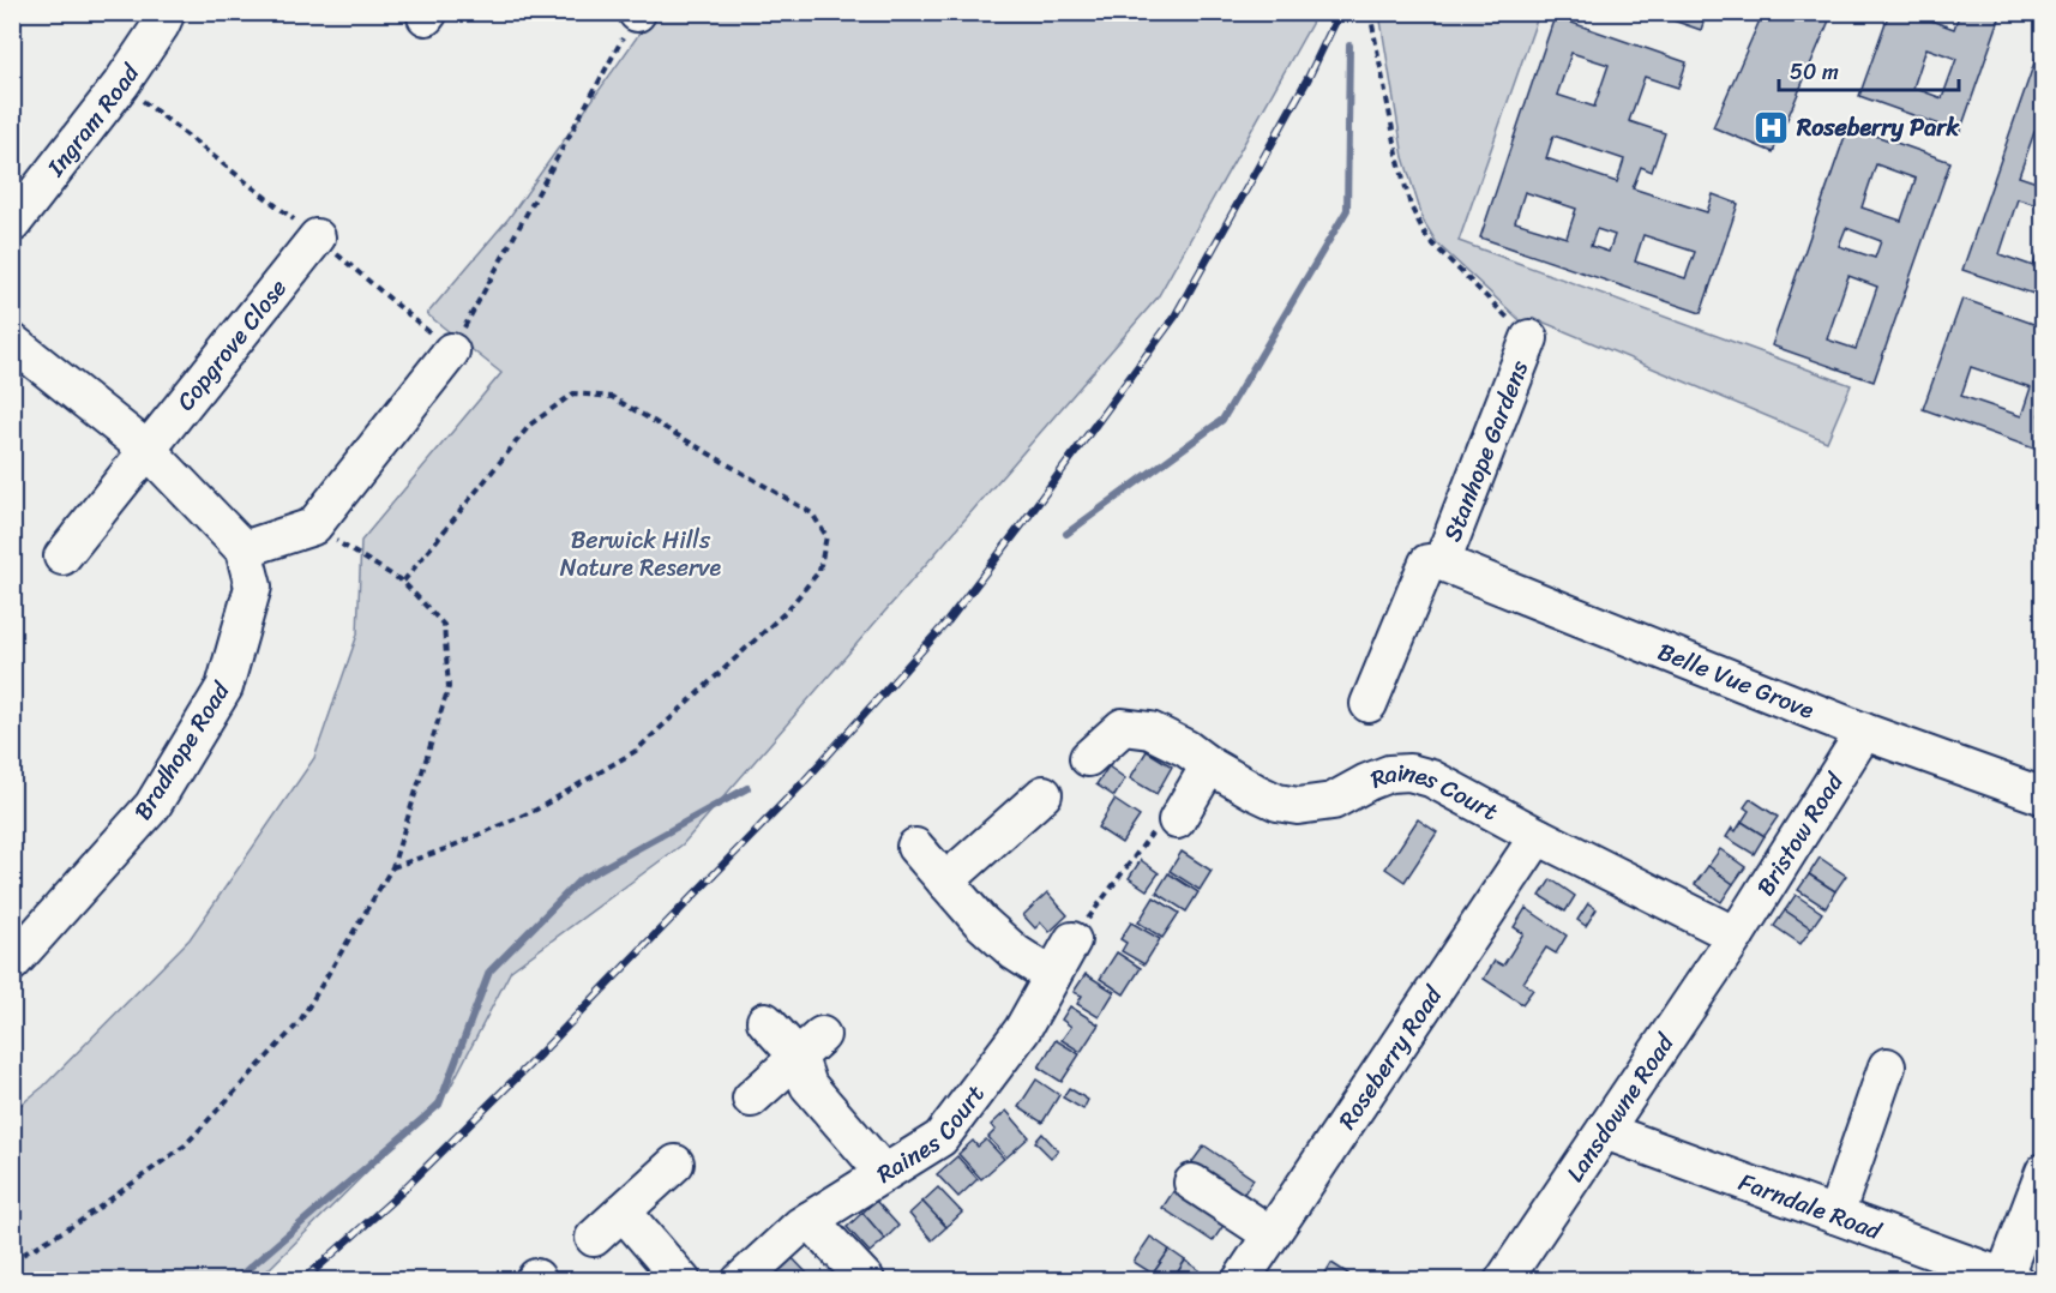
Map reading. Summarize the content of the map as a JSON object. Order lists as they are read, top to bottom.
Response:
{
  "streets": {
    "street": [
      "Ingram Road",
      "Copgrove Close",
      "Stanhope Gardens",
      "Belle Vue Grove",
      "Bradhope Road",
      "Raines Court",
      "Bristow Road",
      "Roseberry Road",
      "Lansdowne Road",
      "Farndale Road"
    ]
  },
  "crossings": [
    ["Copgrove Close", "Bradhope Road"],
    ["Stanhope Gardens", "Belle Vue Grove"],
    ["Belle Vue Grove", "Bristow Road"],
    ["Raines Court", "Bristow Road"],
    ["Raines Court", "Roseberry Road"],
    ["Raines Court", "Lansdowne Road"],
    ["Bristow Road", "Lansdowne Road"],
    ["Lansdowne Road", "Farndale Road"]
  ],
  "parks": ["Berwick Hills Nature Reserve"],
  "places": {
    "hospital": ["Roseberry Park"]
  },
  "scale_bar": "50 m"
}
